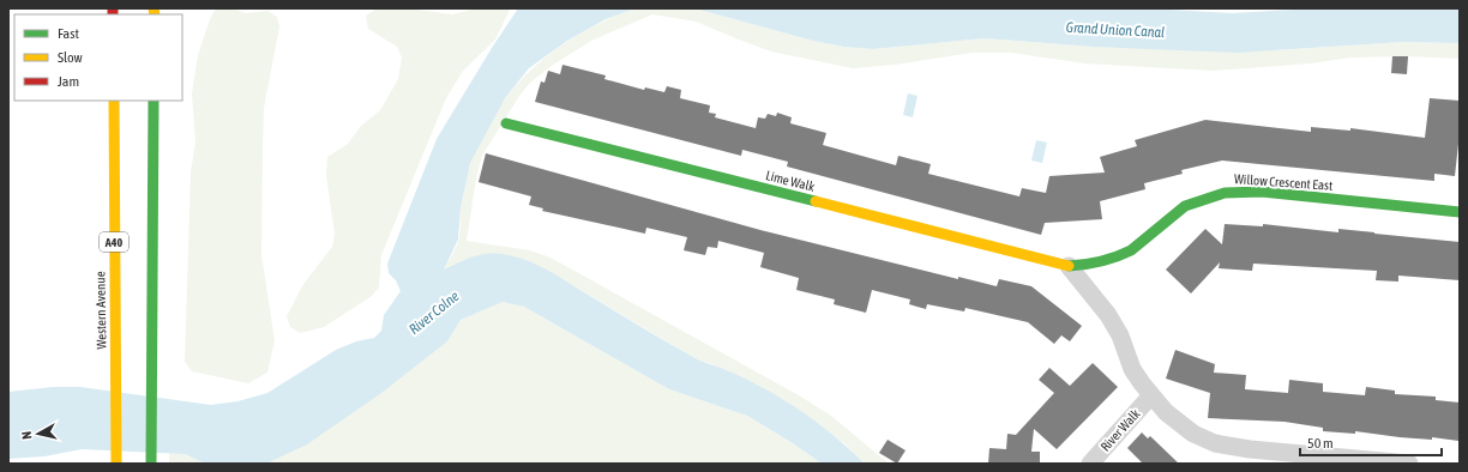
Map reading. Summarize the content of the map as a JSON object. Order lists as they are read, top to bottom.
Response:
{
  "streets": {
    "main road": [
      "Lime Walk",
      "Willow Crescent East",
      "A40",
      "Western Avenue"
    ],
    "street": ["River Walk"]
  },
  "crossings": [
    ["Lime Walk", "Willow Crescent East"]
  ],
  "water": ["Grand Union Canal", "River Colne"],
  "legend": ["Fast", "Slow", "Jam"],
  "scale_bar": "50 m",
  "north": "left"
}
